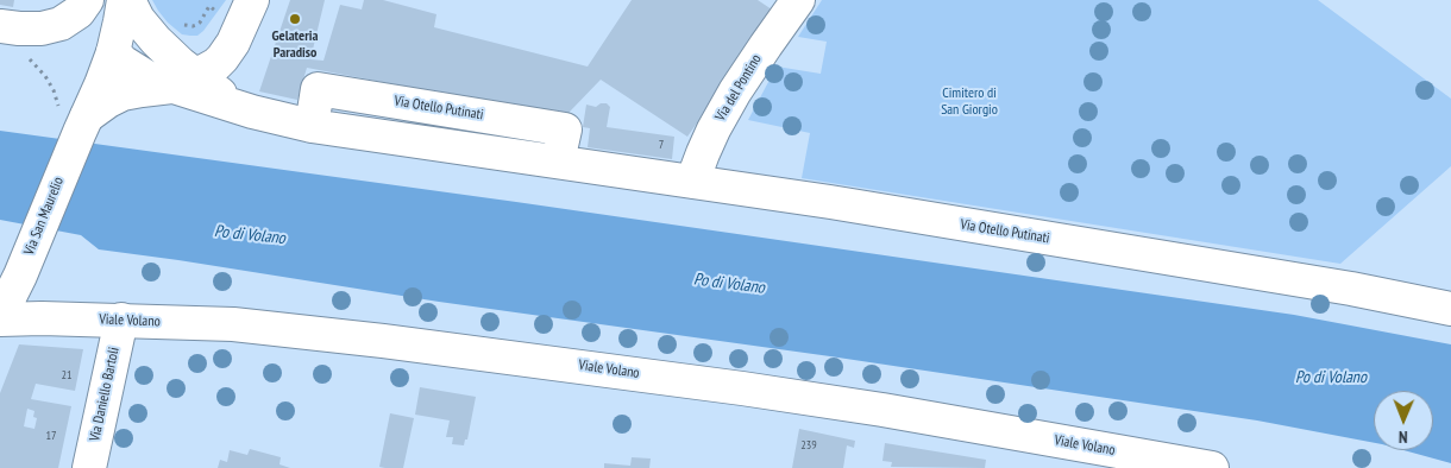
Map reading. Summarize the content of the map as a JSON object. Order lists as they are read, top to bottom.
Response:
{
  "streets": {
    "street": [
      "Via del Pontino",
      "Via Otello Putinati",
      "Via San Maurelio",
      "Viale Volano",
      "Via Daniello Bartoli"
    ]
  },
  "crossings": [
    ["Via del Pontino", "Via Otello Putinati"],
    ["Via Otello Putinati", "Via San Maurelio"],
    ["Via San Maurelio", "Viale Volano"],
    ["Viale Volano", "Via Daniello Bartoli"]
  ],
  "water": ["Po di Volano"],
  "parks": ["Cimitero di San Giorgio"],
  "places": ["Gelateria Paradiso"],
  "house_numbers": [
    "7",
    "21",
    "17",
    "239"
  ],
  "north": "bottom"
}
